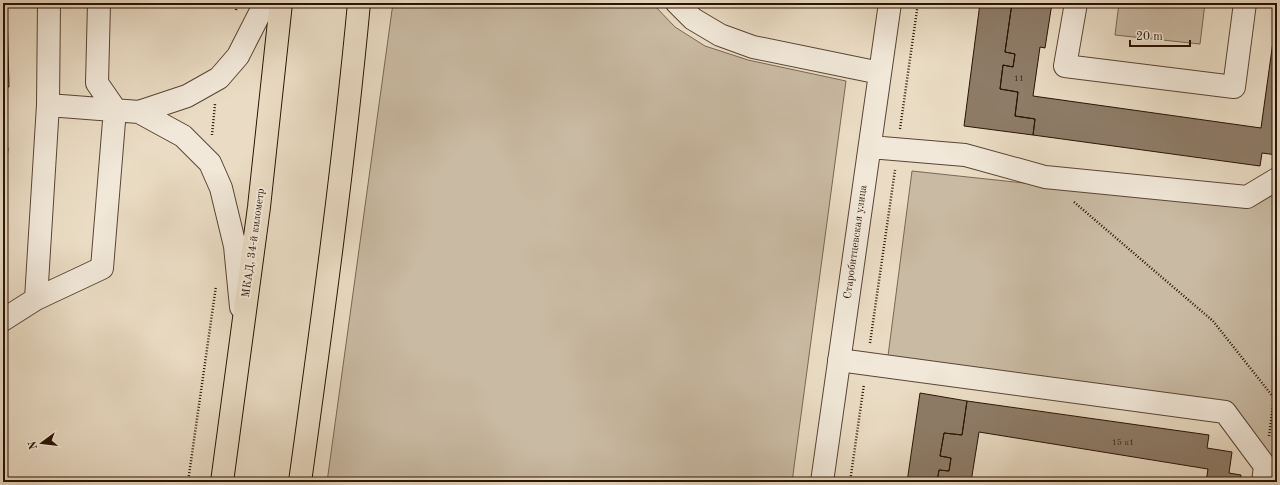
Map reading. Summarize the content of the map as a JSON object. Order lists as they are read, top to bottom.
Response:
{
  "streets": {
    "highway": ["МКАД, 34-й километр"],
    "street": ["Старобитцевская улица"]
  },
  "house_numbers": ["11", "15 к1"],
  "scale_bar": "20 m",
  "north": "left"
}
